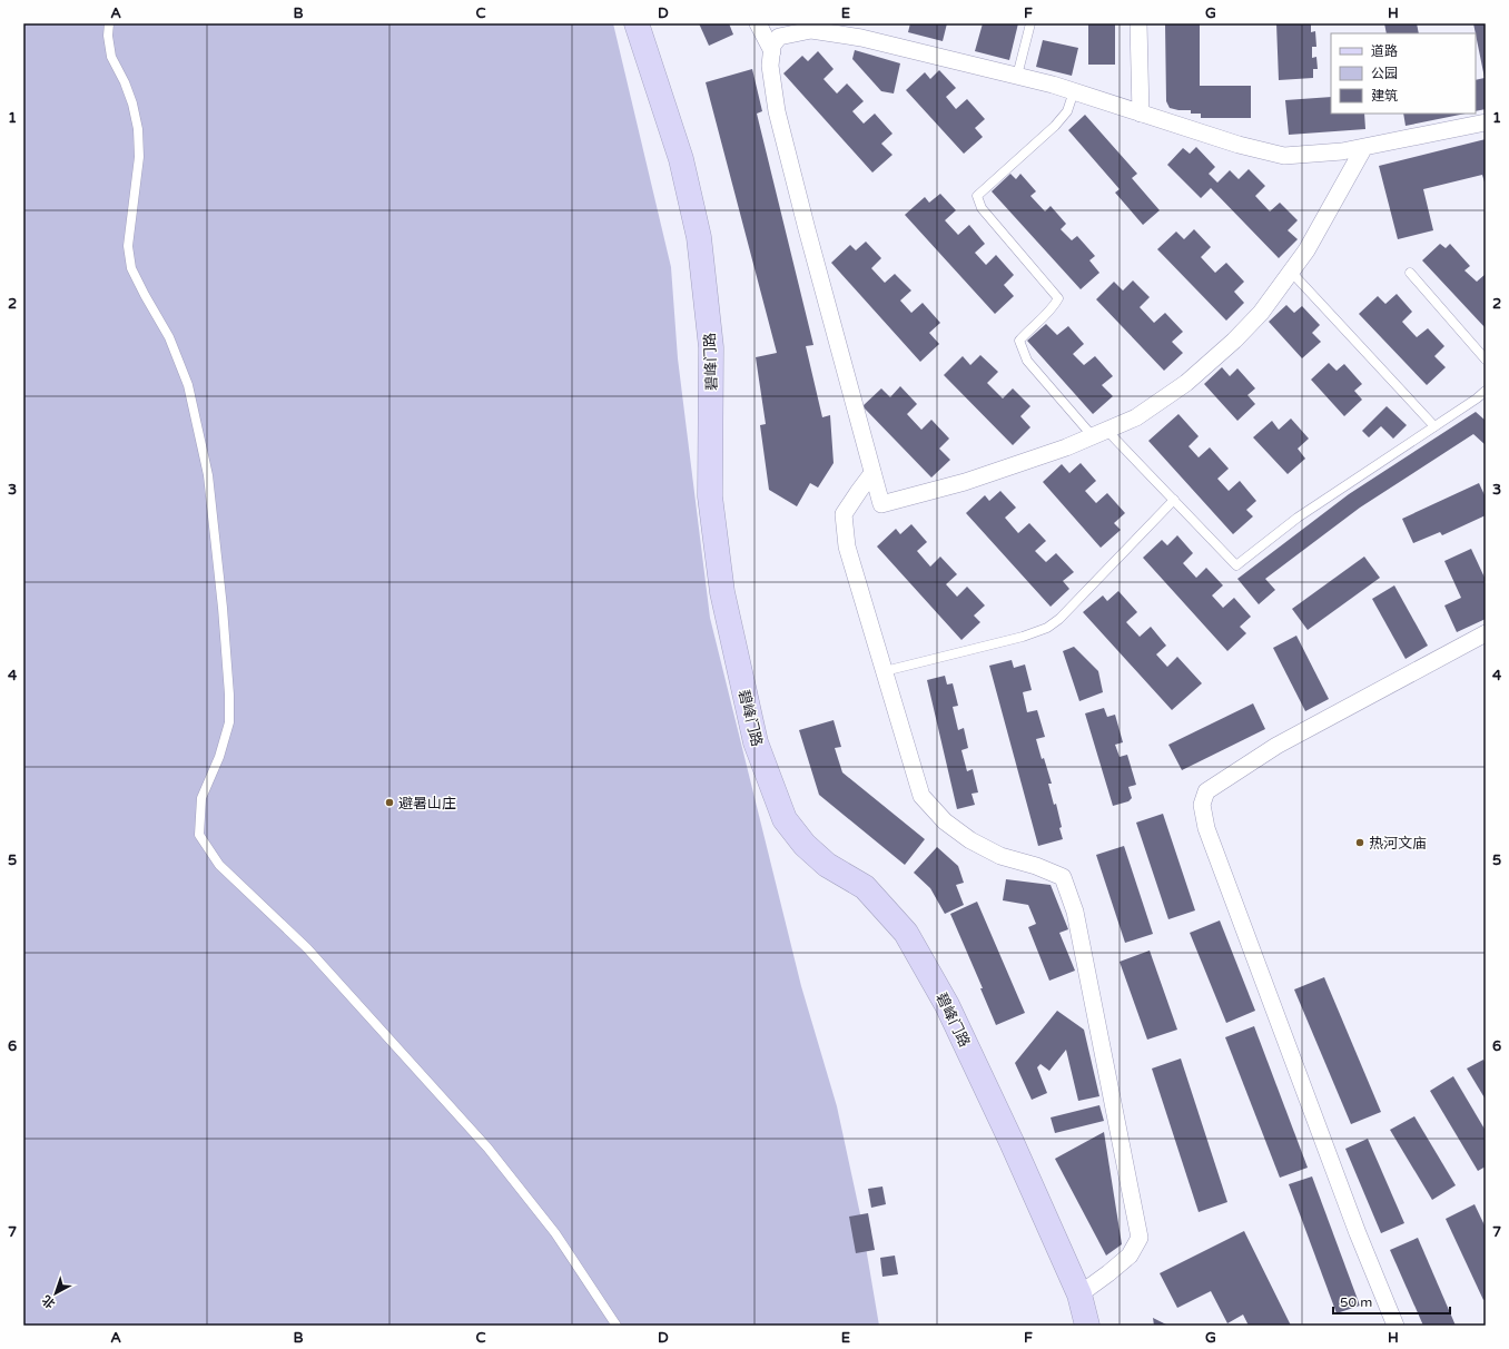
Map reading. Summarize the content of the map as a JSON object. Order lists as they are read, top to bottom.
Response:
{
  "streets": {
    "street": ["碧峰门路"]
  },
  "places": ["避暑山庄", "热河文庙"],
  "legend": ["道路", "公园", "建筑"],
  "scale_bar": "50 m",
  "north": "bottom left",
  "grid": {
    "columns": [
      "A",
      "B",
      "C",
      "D",
      "E",
      "F",
      "G",
      "H"
    ],
    "rows": [
      "1",
      "2",
      "3",
      "4",
      "5",
      "6",
      "7"
    ]
  }
}
